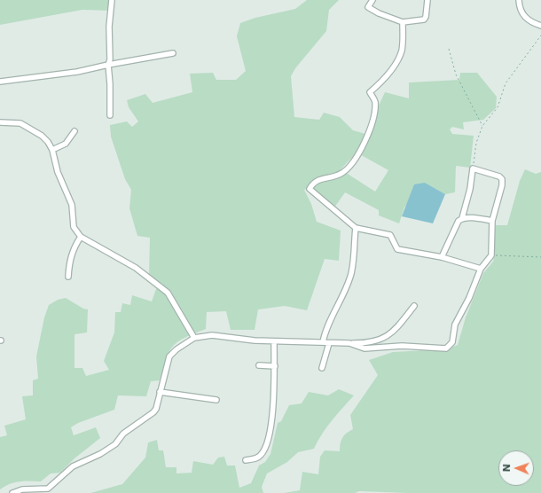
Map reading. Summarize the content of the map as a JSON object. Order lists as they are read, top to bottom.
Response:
{
  "north": "left"
}
